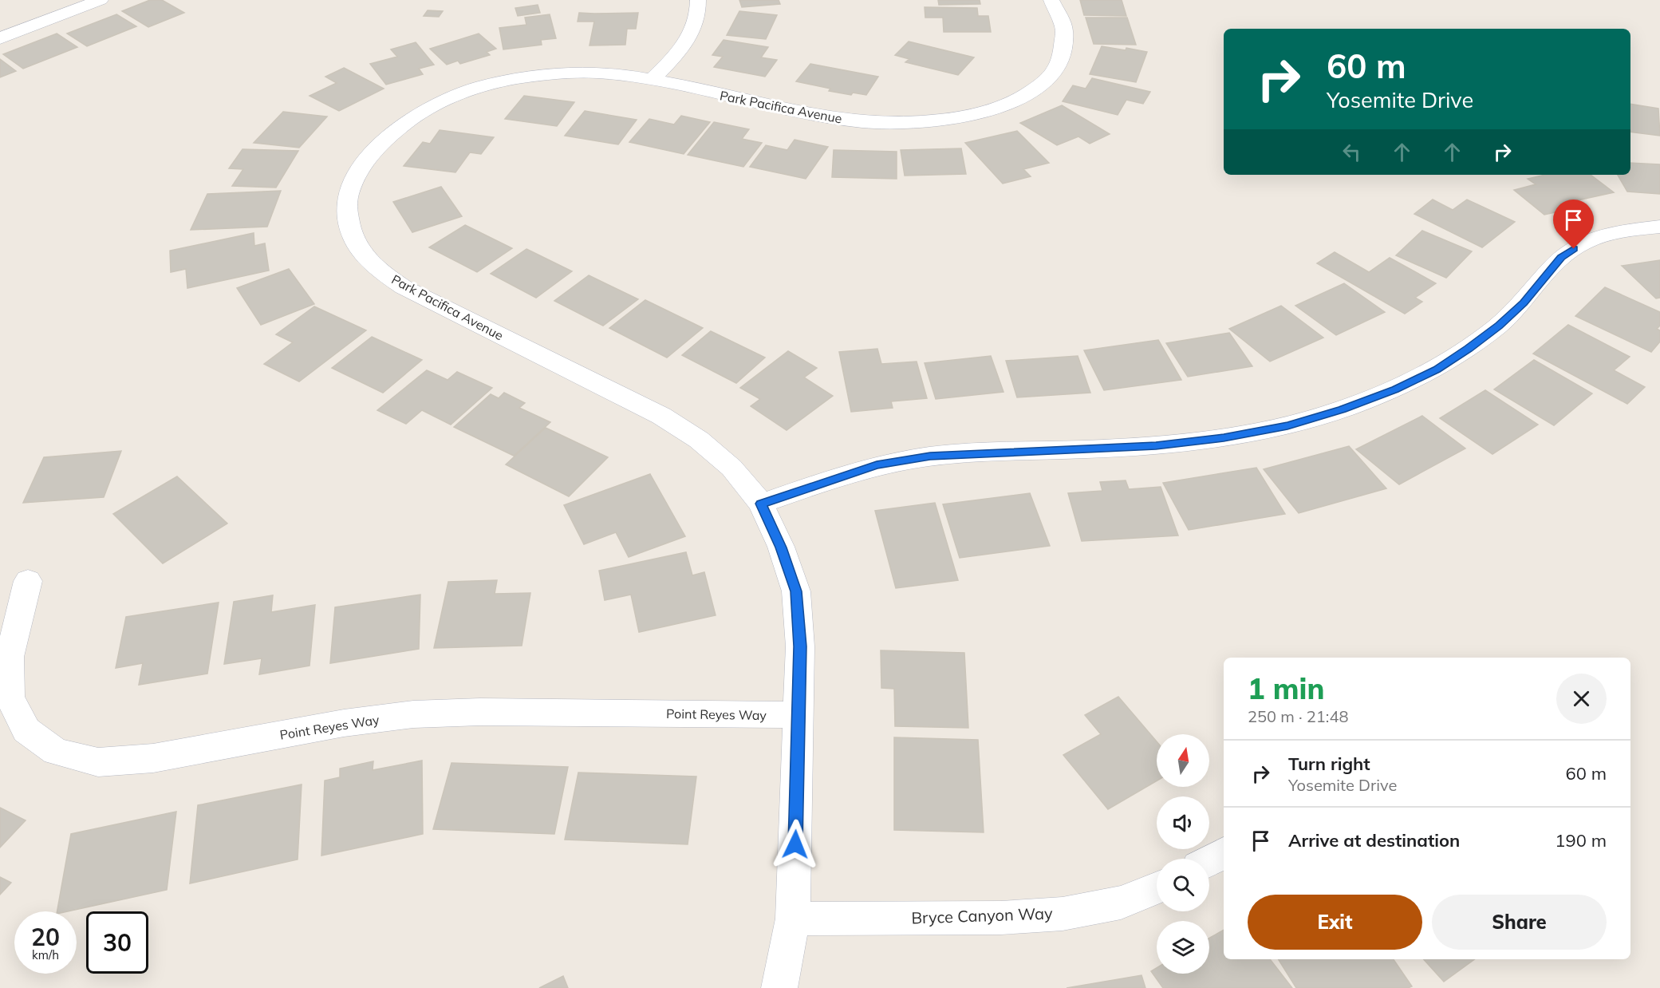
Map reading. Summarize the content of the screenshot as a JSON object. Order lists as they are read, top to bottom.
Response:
{
  "streets": {
    "street": ["Park Pacifica Avenue", "Point Reyes Way", "Bryce Canyon Way"]
  },
  "crossings": [
    ["Park Pacifica Avenue", "Point Reyes Way"],
    ["Park Pacifica Avenue", "Bryce Canyon Way"]
  ],
  "north": "top",
  "page": {
    "turn": ["60 m", "Yosemite Drive"],
    "heading": ["1 min", "250 m · 21:48"],
    "list": [
      {
        "name": "Turn right",
        "note": "Yosemite Drive",
        "value": "60 m"
      },
      {
        "name": "Arrive at destination",
        "value": "190 m"
      }
    ],
    "buttons": ["Exit", "Share"],
    "speed": "20 km/h",
    "limit": "30"
  }
}
